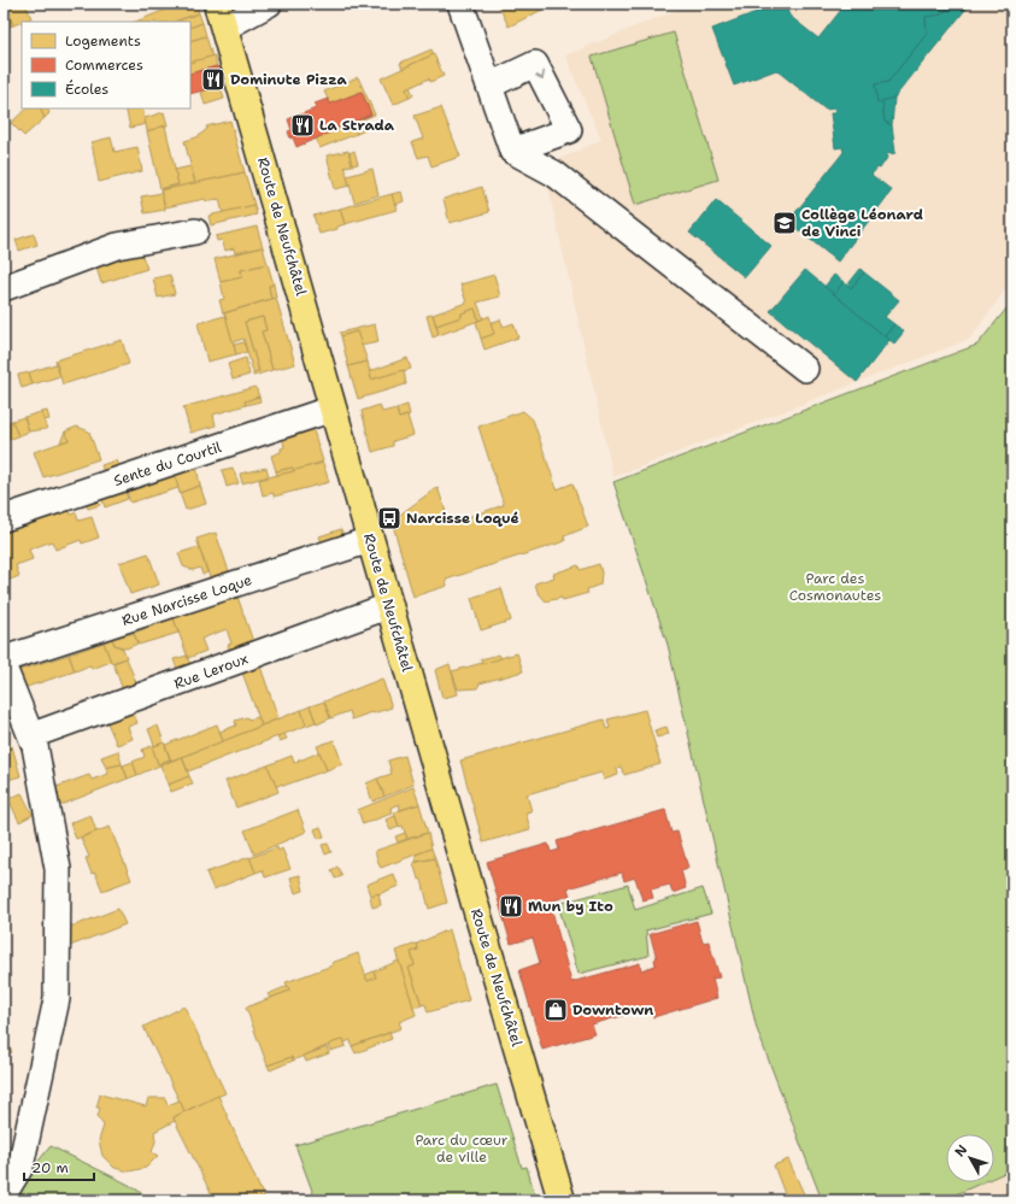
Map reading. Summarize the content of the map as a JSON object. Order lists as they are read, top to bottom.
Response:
{
  "streets": {
    "main road": ["Route de Neufchâtel"],
    "street": ["Sente du Courtil", "Rue Narcisse Loque", "Rue Leroux"]
  },
  "crossings": [
    ["Route de Neufchâtel", "Sente du Courtil"],
    ["Route de Neufchâtel", "Rue Narcisse Loque"],
    ["Route de Neufchâtel", "Rue Leroux"]
  ],
  "parks": ["Parc des Cosmonautes", "Parc du cœur de ville"],
  "places": {
    "restaurant": ["Dominute Pizza", "La Strada", "Mun by Ito"],
    "school or university": ["Collège Léonard de Vinci"],
    "bus stop": ["Narcisse Loqué"],
    "shop": ["Downtown"]
  },
  "legend": ["Logements", "Commerces", "Écoles"],
  "scale_bar": "20 m",
  "north": "top left"
}
